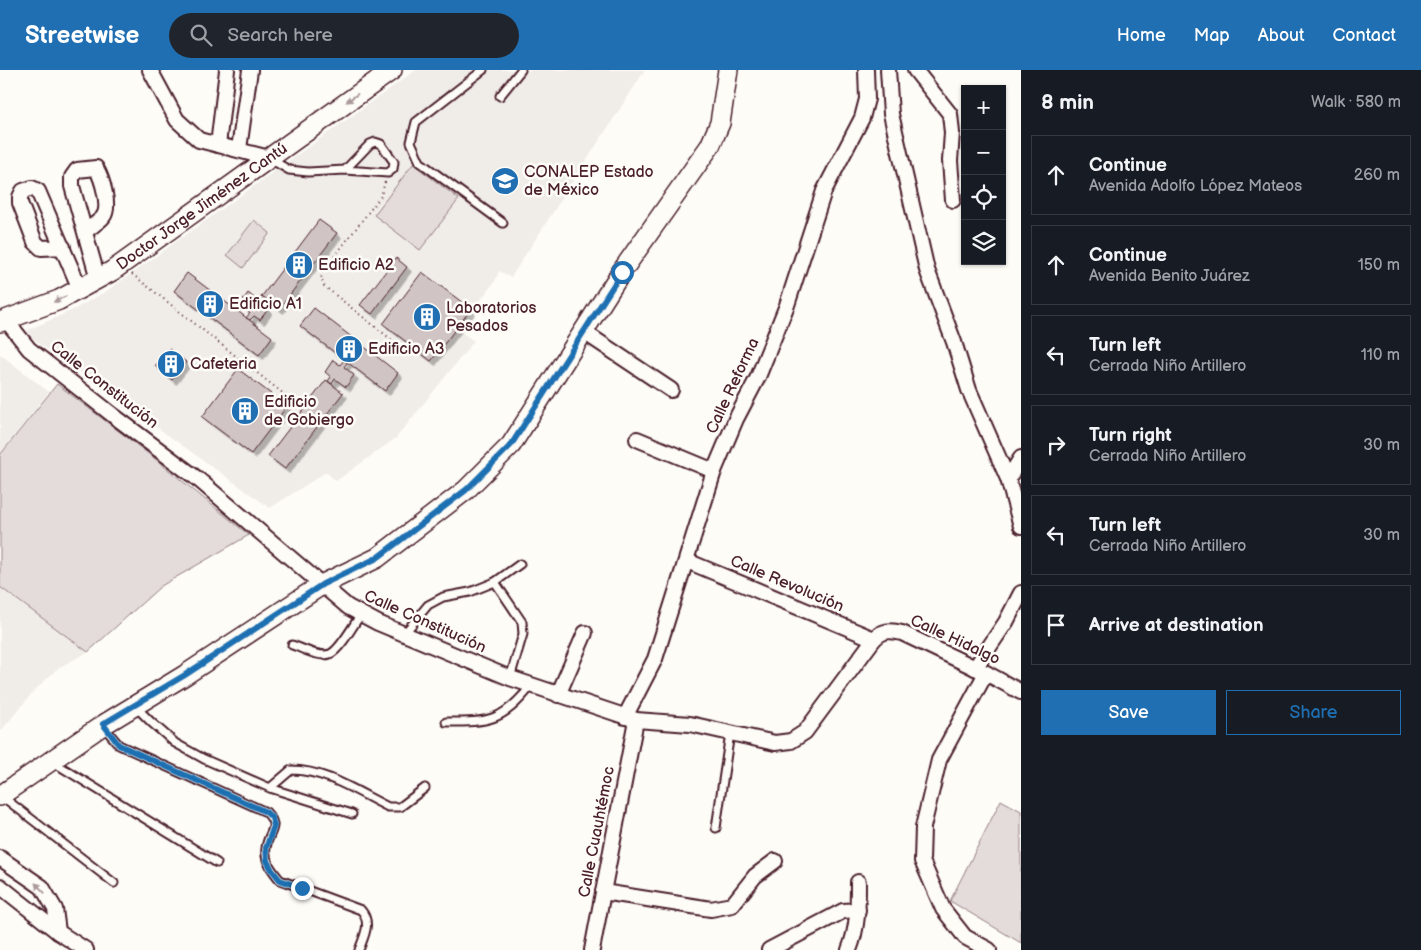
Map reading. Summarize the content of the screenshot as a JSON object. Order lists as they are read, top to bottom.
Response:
{
  "streets": {
    "street": [
      "Doctor Jorge Jiménez Cantú",
      "Calle Constitución",
      "Calle Reforma",
      "Calle Revolución",
      "Calle Hidalgo",
      "Calle Cuauhtémoc"
    ]
  },
  "crossings": [
    ["Doctor Jorge Jiménez Cantú", "Calle Constitución"],
    ["Calle Constitución", "Calle Reforma"],
    ["Calle Constitución", "Calle Revolución"],
    ["Calle Constitución", "Calle Hidalgo"],
    ["Calle Constitución", "Calle Cuauhtémoc"],
    ["Calle Reforma", "Calle Revolución"],
    ["Calle Reforma", "Calle Cuauhtémoc"],
    ["Calle Revolución", "Calle Hidalgo"]
  ],
  "one_way": ["Doctor Jorge Jiménez Cantú"],
  "places": {
    "school or university": ["CONALEP Estado de México"],
    "building": [
      "Edificio A2",
      "Edificio A1",
      "Laboratorios Pesados",
      "Edificio A3",
      "Cafeteria",
      "Edificio de Gobiergo"
    ]
  },
  "page": {
    "header": "Streetwise",
    "search": "Search here",
    "nav": [
      "Home",
      "Map",
      "About",
      "Contact"
    ],
    "heading": ["8 min", "Walk · 580 m"],
    "map_buttons": ["+", "−"],
    "list": [
      ["Continue", "Avenida Adolfo López Mateos", "260 m"],
      ["Continue", "Avenida Benito Juárez", "150 m"],
      ["Turn left", "Cerrada Niño Artillero", "110 m"],
      ["Turn right", "Cerrada Niño Artillero", "30 m"],
      ["Turn left", "Cerrada Niño Artillero", "30 m"],
      "Arrive at destination"
    ],
    "buttons": ["Save", "Share"]
  }
}
